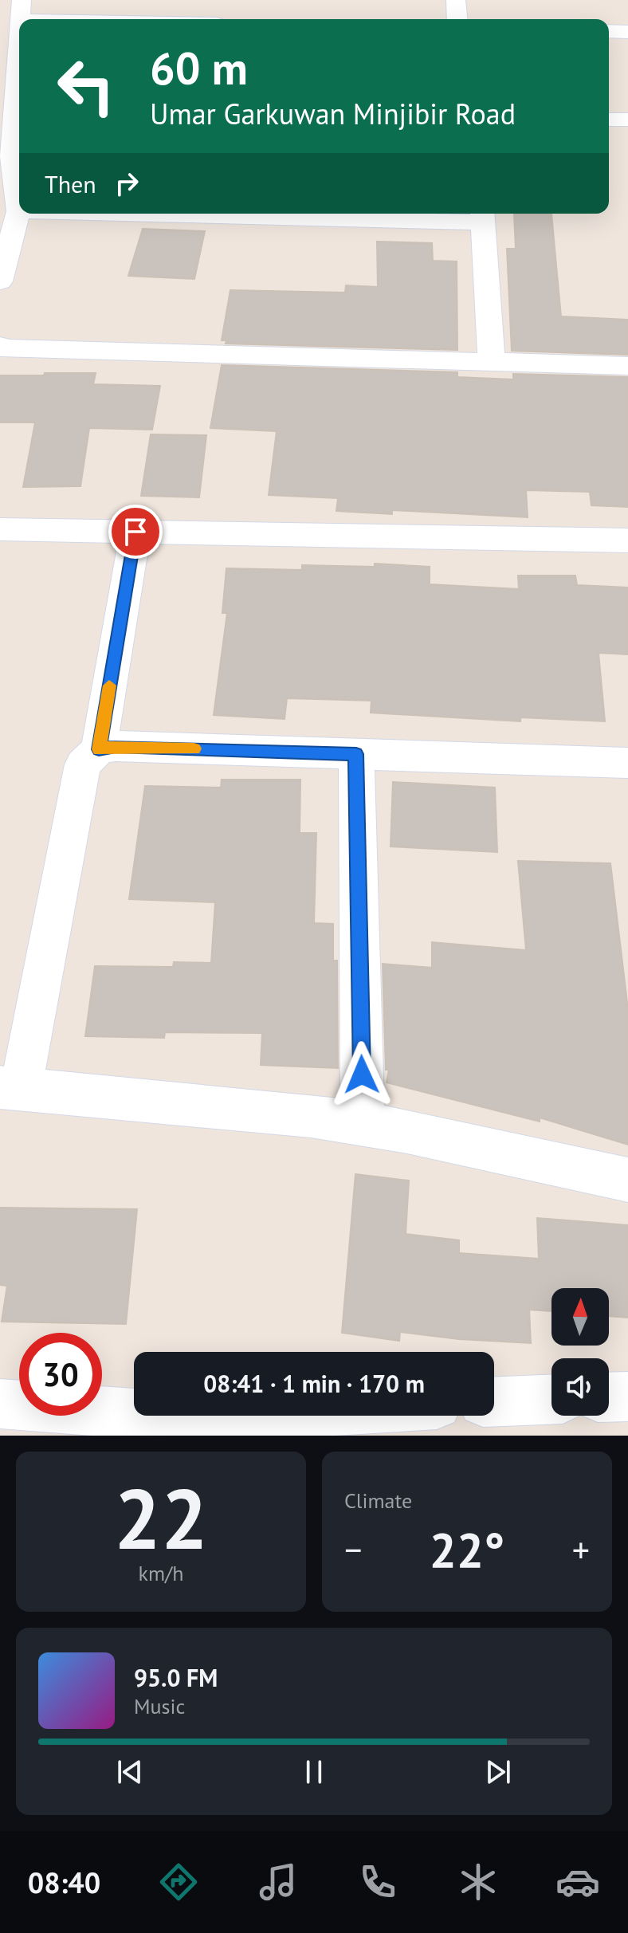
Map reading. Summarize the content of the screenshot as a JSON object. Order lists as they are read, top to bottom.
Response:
{
  "north": "top",
  "page": {
    "turn": ["60 m", "Umar Garkuwan Minjibir Road"],
    "then": "Then",
    "limit": "30",
    "trip": "08:41 · 1 min · 170 m",
    "tile": [
      ["22", "km/h"],
      "Climate"
    ],
    "heat": ["−", "22°", "+"],
    "song": ["95.0 FM", "Music"],
    "tabs": "08:40"
  }
}
